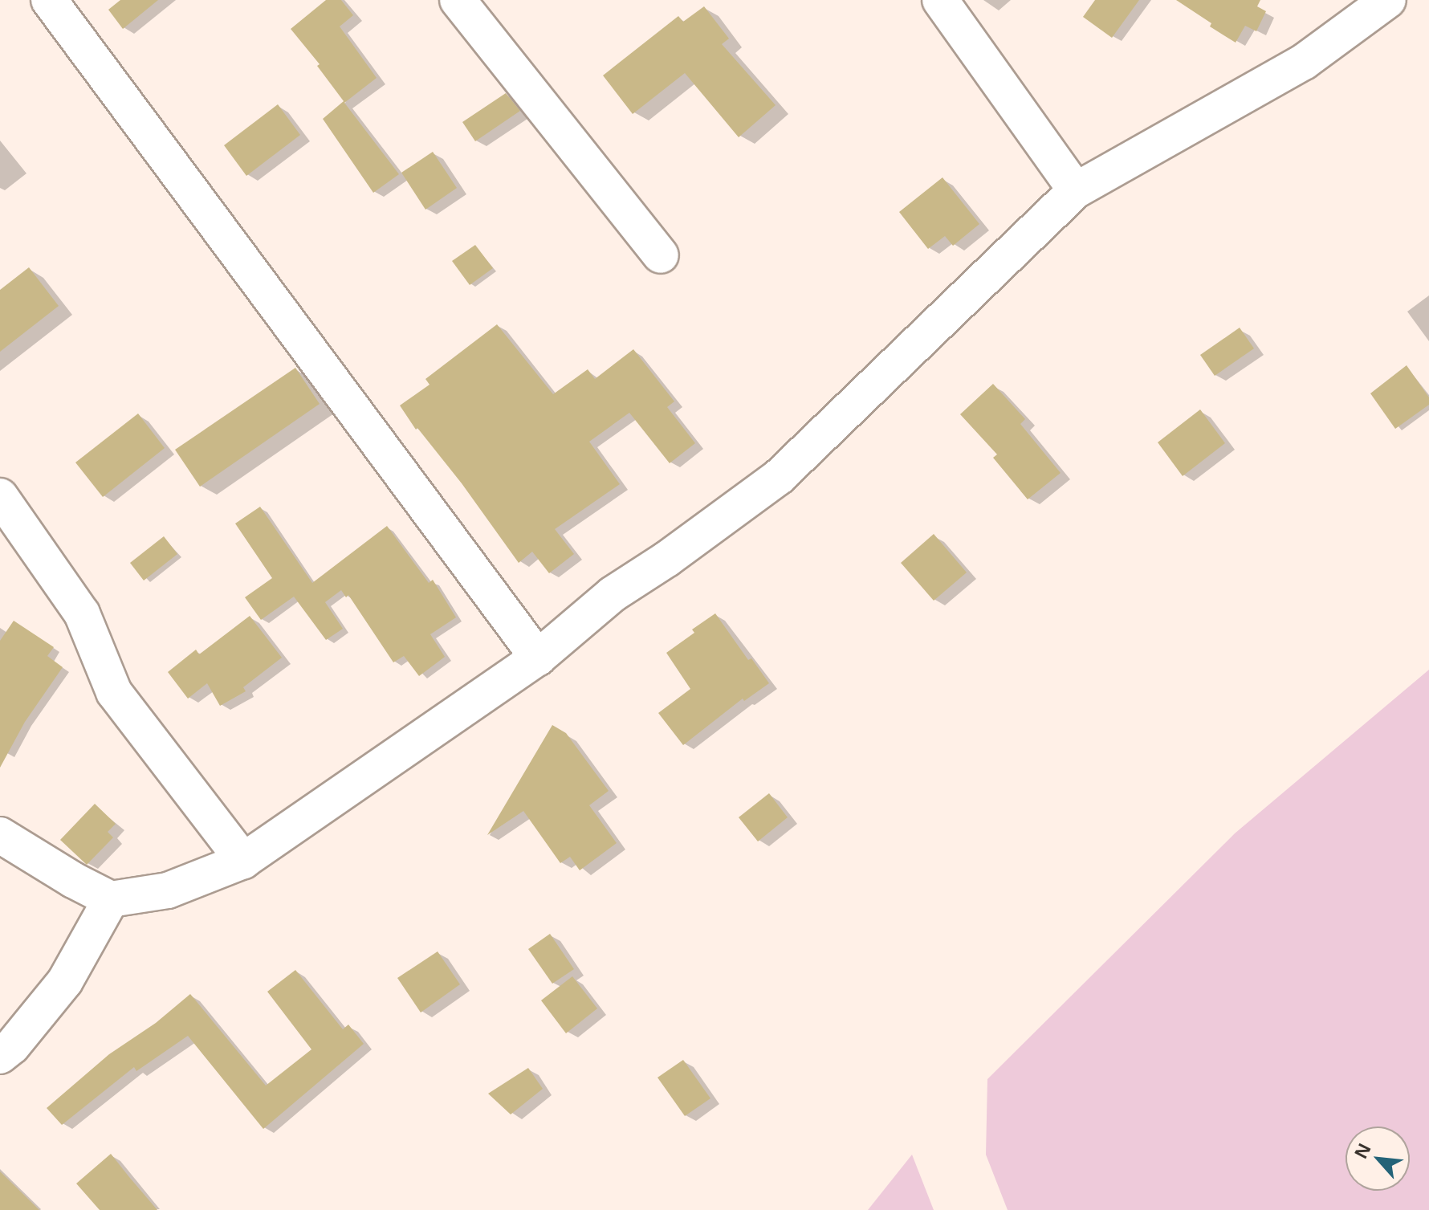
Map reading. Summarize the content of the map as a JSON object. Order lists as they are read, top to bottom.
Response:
{
  "north": "top left"
}
